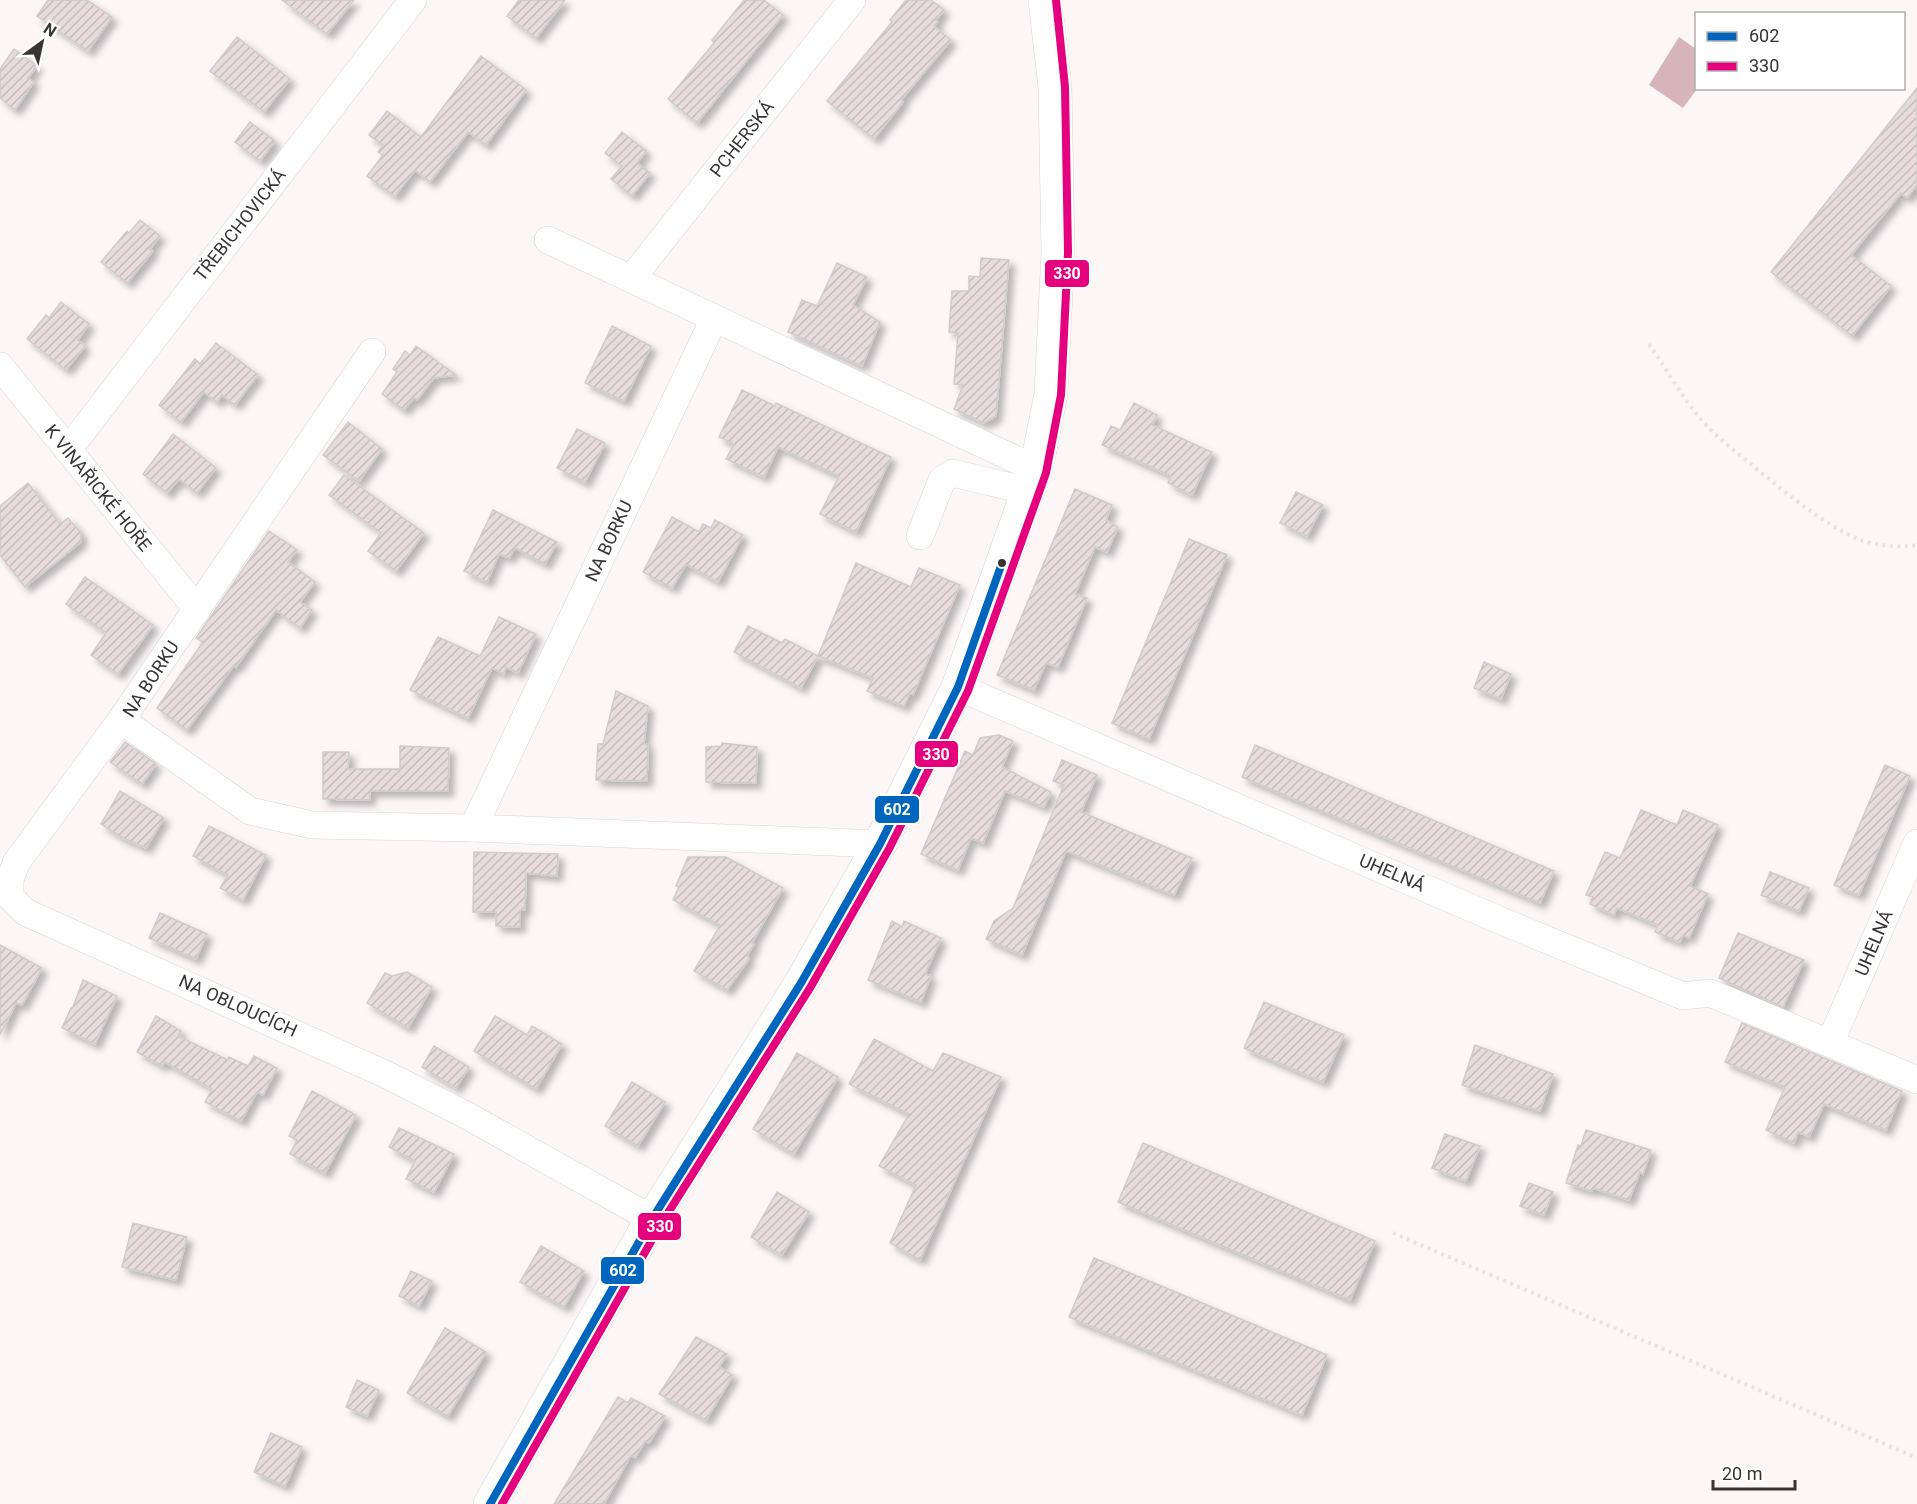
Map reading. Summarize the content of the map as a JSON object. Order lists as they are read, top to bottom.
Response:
{
  "streets": {
    "street": [
      "PCHERSKÁ",
      "TŘEBICHOVICKÁ",
      "K VINAŘICKÉ HOŘE",
      "NA BORKU",
      "UHELNÁ",
      "NA OBLOUCÍCH"
    ]
  },
  "crossings": [
    ["TŘEBICHOVICKÁ", "K VINAŘICKÉ HOŘE"],
    ["K VINAŘICKÉ HOŘE", "NA BORKU"],
    ["NA BORKU", "NA OBLOUCÍCH"]
  ],
  "lines": ["transit line 330", "transit line 602"],
  "legend": ["602", "330"],
  "scale_bar": "20 m",
  "north": "top right"
}
